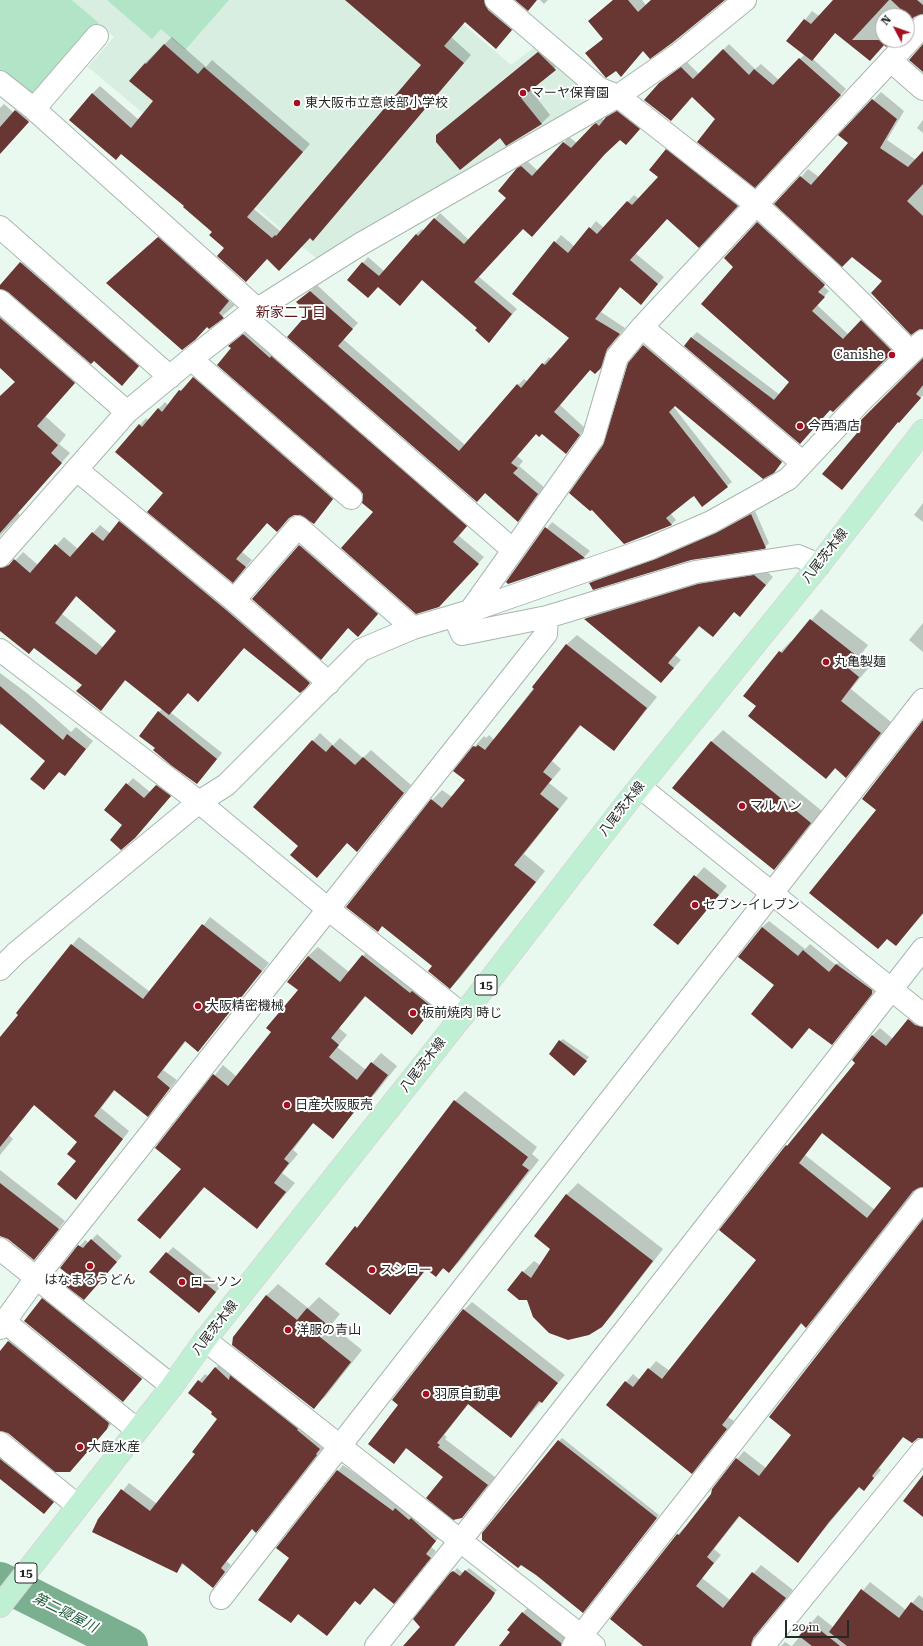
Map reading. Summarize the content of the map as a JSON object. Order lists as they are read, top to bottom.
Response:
{
  "streets": {
    "main road": ["八尾茨木線", "15"]
  },
  "districts": ["新家二丁目"],
  "water": ["第二寝屋川"],
  "places": [
    "マーヤ保育園",
    "東大阪市立意岐部小学校",
    "Canishe",
    "今西酒店",
    "丸亀製麺",
    "マルハン",
    "セブン-イレブン",
    "大阪精密機械",
    "板前焼肉 時じ",
    "日産大阪販売",
    "はなまるうどん",
    "スシロー",
    "ローソン",
    "洋服の青山",
    "羽原自動車",
    "大庭水産"
  ],
  "scale_bar": "20 m",
  "north": "top left"
}
